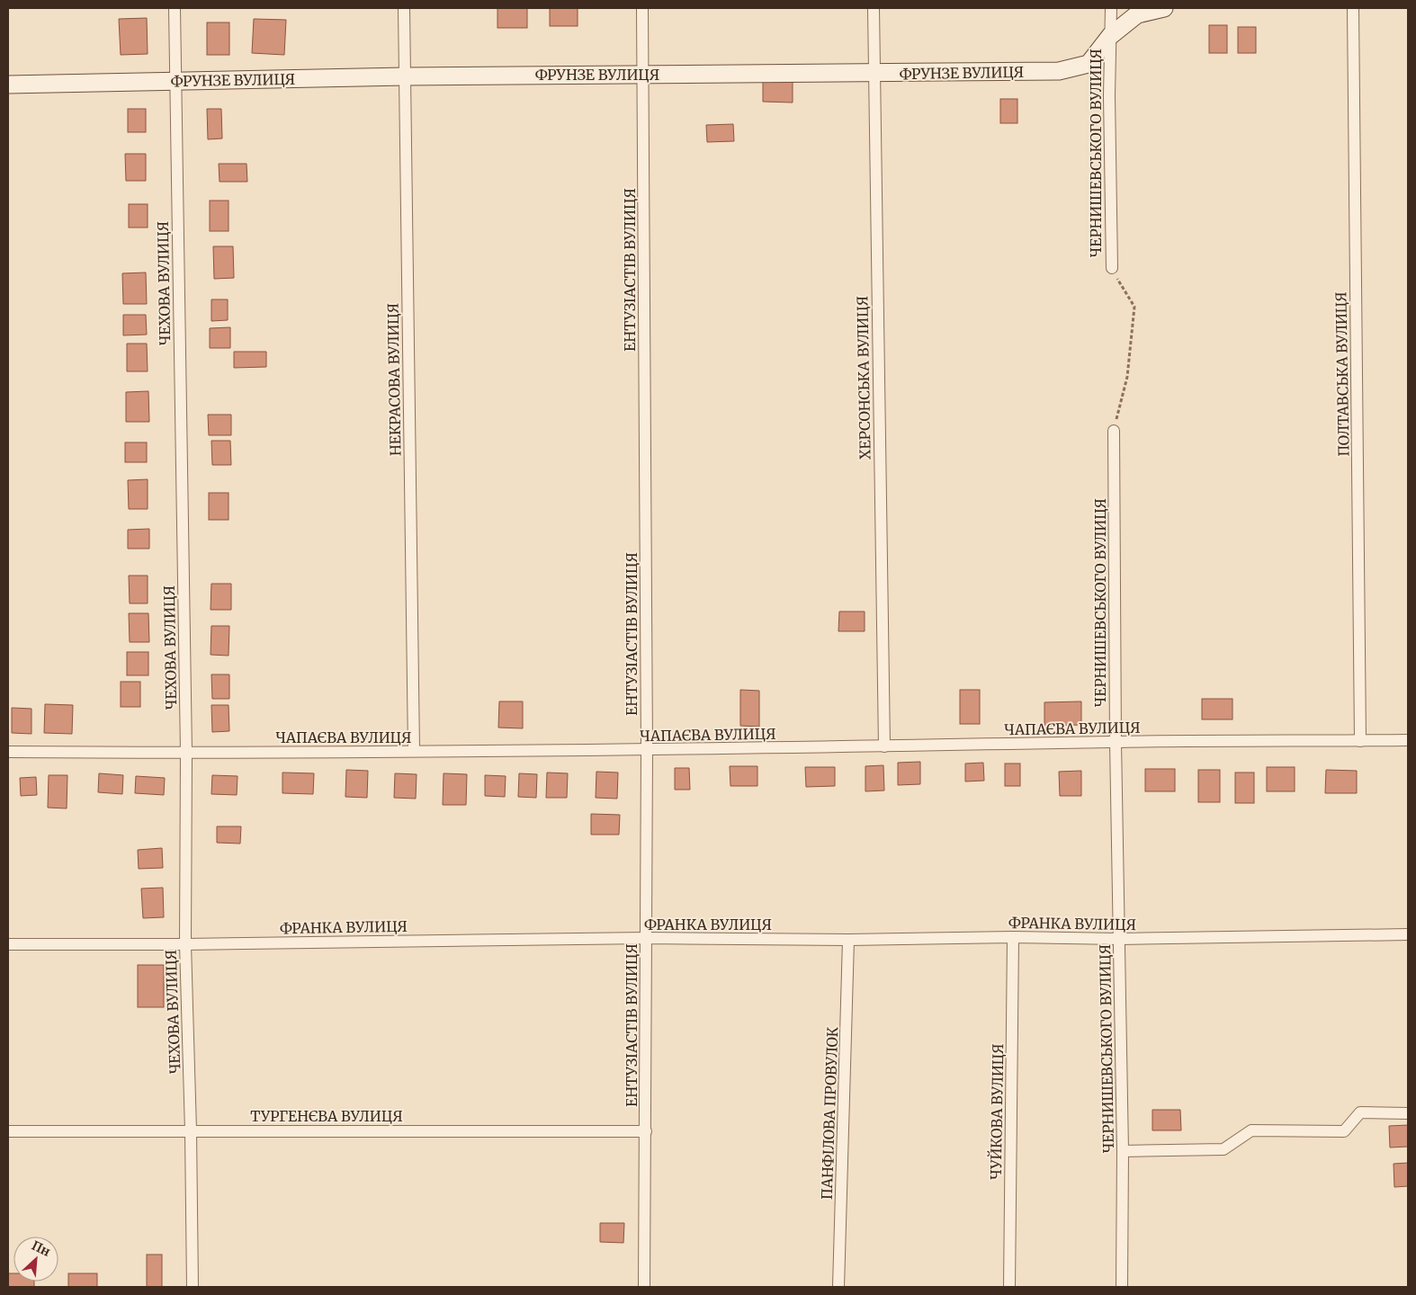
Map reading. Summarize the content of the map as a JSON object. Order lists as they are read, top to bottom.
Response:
{
  "streets": {
    "street": [
      "ФРУНЗЕ ВУЛИЦЯ",
      "ЧЕРНИШЕВСЬКОГО ВУЛИЦЯ",
      "ЕНТУЗІАСТІВ ВУЛИЦЯ",
      "ЧЕХОВА ВУЛИЦЯ",
      "ПОЛТАВСЬКА ВУЛИЦЯ",
      "ХЕРСОНСЬКА ВУЛИЦЯ",
      "НЕКРАСОВА ВУЛИЦЯ",
      "ЧАПАЄВА ВУЛИЦЯ",
      "ФРАНКА ВУЛИЦЯ",
      "ЧУЙКОВА ВУЛИЦЯ",
      "ПАНФІЛОВА ПРОВУЛОК",
      "ТУРГЕНЄВА ВУЛИЦЯ"
    ]
  },
  "crossings": [
    ["ФРУНЗЕ ВУЛИЦЯ", "ЧЕРНИШЕВСЬКОГО ВУЛИЦЯ"],
    ["ФРУНЗЕ ВУЛИЦЯ", "ЕНТУЗІАСТІВ ВУЛИЦЯ"],
    ["ФРУНЗЕ ВУЛИЦЯ", "ЧЕХОВА ВУЛИЦЯ"],
    ["ФРУНЗЕ ВУЛИЦЯ", "ХЕРСОНСЬКА ВУЛИЦЯ"],
    ["ФРУНЗЕ ВУЛИЦЯ", "НЕКРАСОВА ВУЛИЦЯ"],
    ["ЧЕРНИШЕВСЬКОГО ВУЛИЦЯ", "ЧАПАЄВА ВУЛИЦЯ"],
    ["ЧЕРНИШЕВСЬКОГО ВУЛИЦЯ", "ФРАНКА ВУЛИЦЯ"],
    ["ЕНТУЗІАСТІВ ВУЛИЦЯ", "ЧАПАЄВА ВУЛИЦЯ"],
    ["ЕНТУЗІАСТІВ ВУЛИЦЯ", "ФРАНКА ВУЛИЦЯ"],
    ["ЕНТУЗІАСТІВ ВУЛИЦЯ", "ТУРГЕНЄВА ВУЛИЦЯ"],
    ["ЧЕХОВА ВУЛИЦЯ", "ЧАПАЄВА ВУЛИЦЯ"],
    ["ЧЕХОВА ВУЛИЦЯ", "ФРАНКА ВУЛИЦЯ"],
    ["ЧЕХОВА ВУЛИЦЯ", "ТУРГЕНЄВА ВУЛИЦЯ"],
    ["ПОЛТАВСЬКА ВУЛИЦЯ", "ЧАПАЄВА ВУЛИЦЯ"],
    ["ХЕРСОНСЬКА ВУЛИЦЯ", "ЧАПАЄВА ВУЛИЦЯ"],
    ["НЕКРАСОВА ВУЛИЦЯ", "ЧАПАЄВА ВУЛИЦЯ"],
    ["ФРАНКА ВУЛИЦЯ", "ЧУЙКОВА ВУЛИЦЯ"],
    ["ФРАНКА ВУЛИЦЯ", "ПАНФІЛОВА ПРОВУЛОК"]
  ],
  "north": "top right"
}
